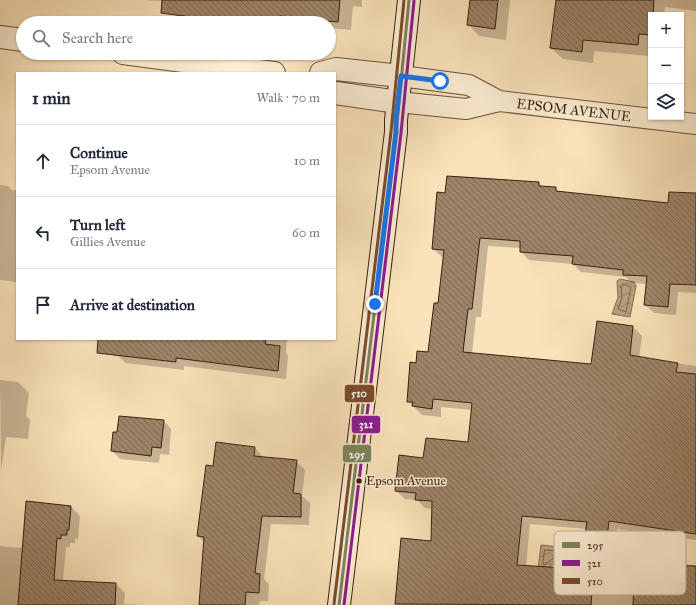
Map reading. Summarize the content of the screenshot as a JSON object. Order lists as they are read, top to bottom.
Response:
{
  "streets": {
    "main road": ["EPSOM AVENUE"]
  },
  "places": ["Epsom Avenue"],
  "lines": ["transit line 295", "transit line 510", "transit line 321"],
  "legend": ["295", "321", "510"],
  "page": {
    "map_buttons": ["+", "−"],
    "search": "Search here",
    "heading": ["1 min", "Walk · 70 m"],
    "list": [
      ["Continue", "Epsom Avenue", "10 m"],
      ["Turn left", "Gillies Avenue", "60 m"],
      "Arrive at destination"
    ]
  }
}
